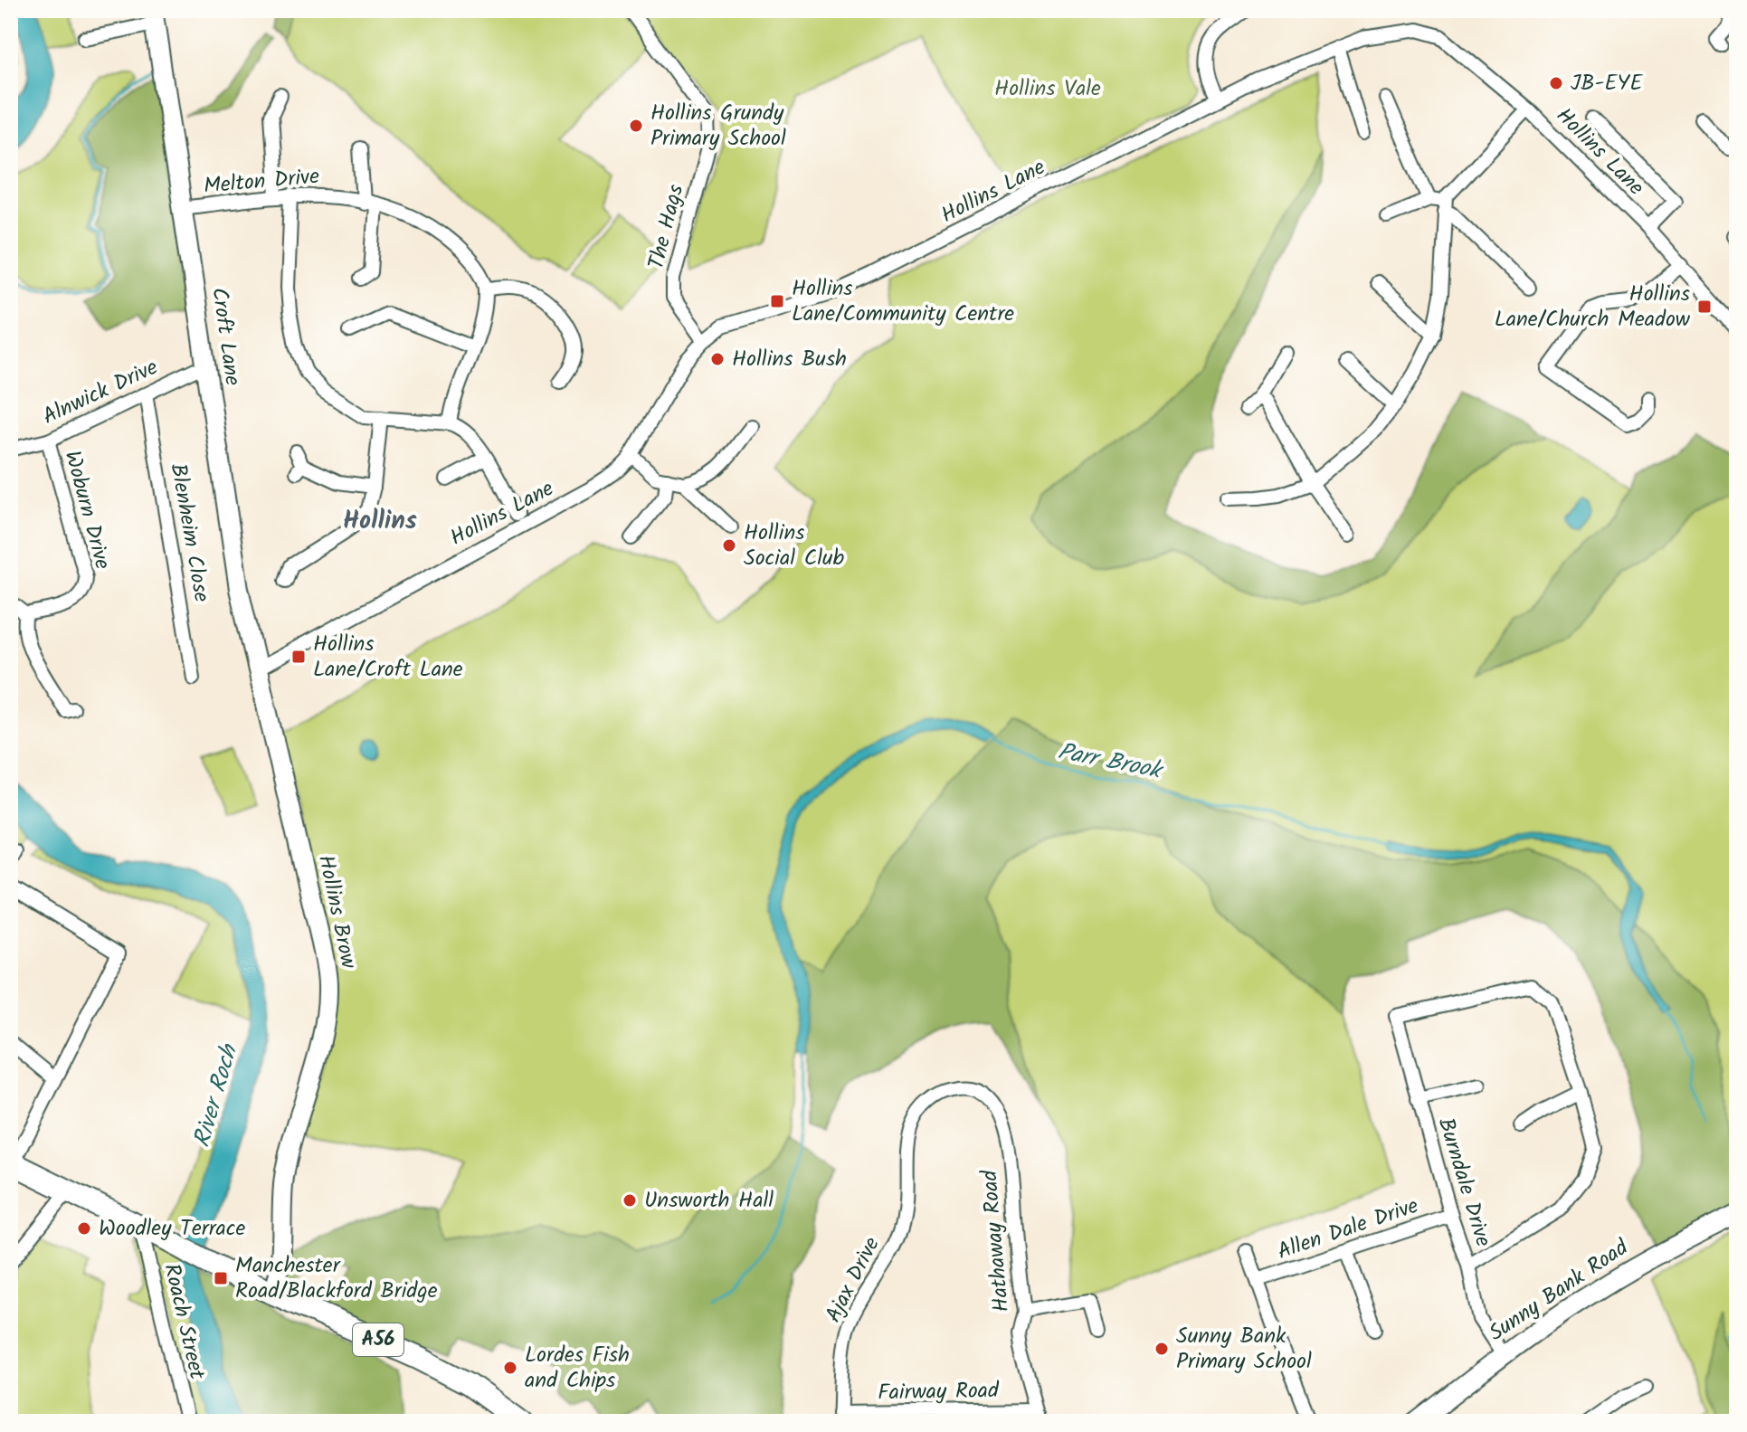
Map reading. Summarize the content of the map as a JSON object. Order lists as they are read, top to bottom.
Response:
{
  "streets": {
    "highway": ["A56"],
    "street": [
      "Hollins Lane",
      "Melton Drive",
      "The Hags",
      "Croft Lane",
      "Alnwick Drive",
      "Woburn Drive",
      "Blenheim Close",
      "Hollins Brow",
      "Burndale Drive",
      "Allen Dale Drive",
      "Hathaway Road",
      "Ajax Drive",
      "Sunny Bank Road",
      "Roach Street",
      "Fairway Road"
    ]
  },
  "crossings": [
    ["Hollins Lane", "The Hags"],
    ["Hollins Lane", "Croft Lane"],
    ["Hollins Lane", "Hollins Brow"],
    ["Melton Drive", "Croft Lane"],
    ["Croft Lane", "Alnwick Drive"],
    ["Croft Lane", "Hollins Brow"],
    ["Alnwick Drive", "Woburn Drive"],
    ["Alnwick Drive", "Blenheim Close"],
    ["Hollins Brow", "A56"],
    ["Burndale Drive", "Allen Dale Drive"],
    ["Burndale Drive", "Sunny Bank Road"],
    ["Hathaway Road", "Ajax Drive"],
    ["Hathaway Road", "Fairway Road"],
    ["Ajax Drive", "Fairway Road"],
    ["Roach Street", "A56"]
  ],
  "districts": ["Hollins"],
  "water": ["Parr Brook", "River Roch"],
  "parks": ["Hollins Vale"],
  "places": {
    "other": [
      "JB-EYE",
      "Hollins Grundy Primary School",
      "Hollins Bush",
      "Hollins Social Club",
      "Unsworth Hall",
      "Woodley Terrace",
      "Sunny Bank Primary School",
      "Lordes Fish and Chips"
    ],
    "transit": [
      "Hollins Lane/Community Centre",
      "Hollins Lane/Church Meadow",
      "Hollins Lane/Croft Lane",
      "Manchester Road/Blackford Bridge"
    ]
  }
}
